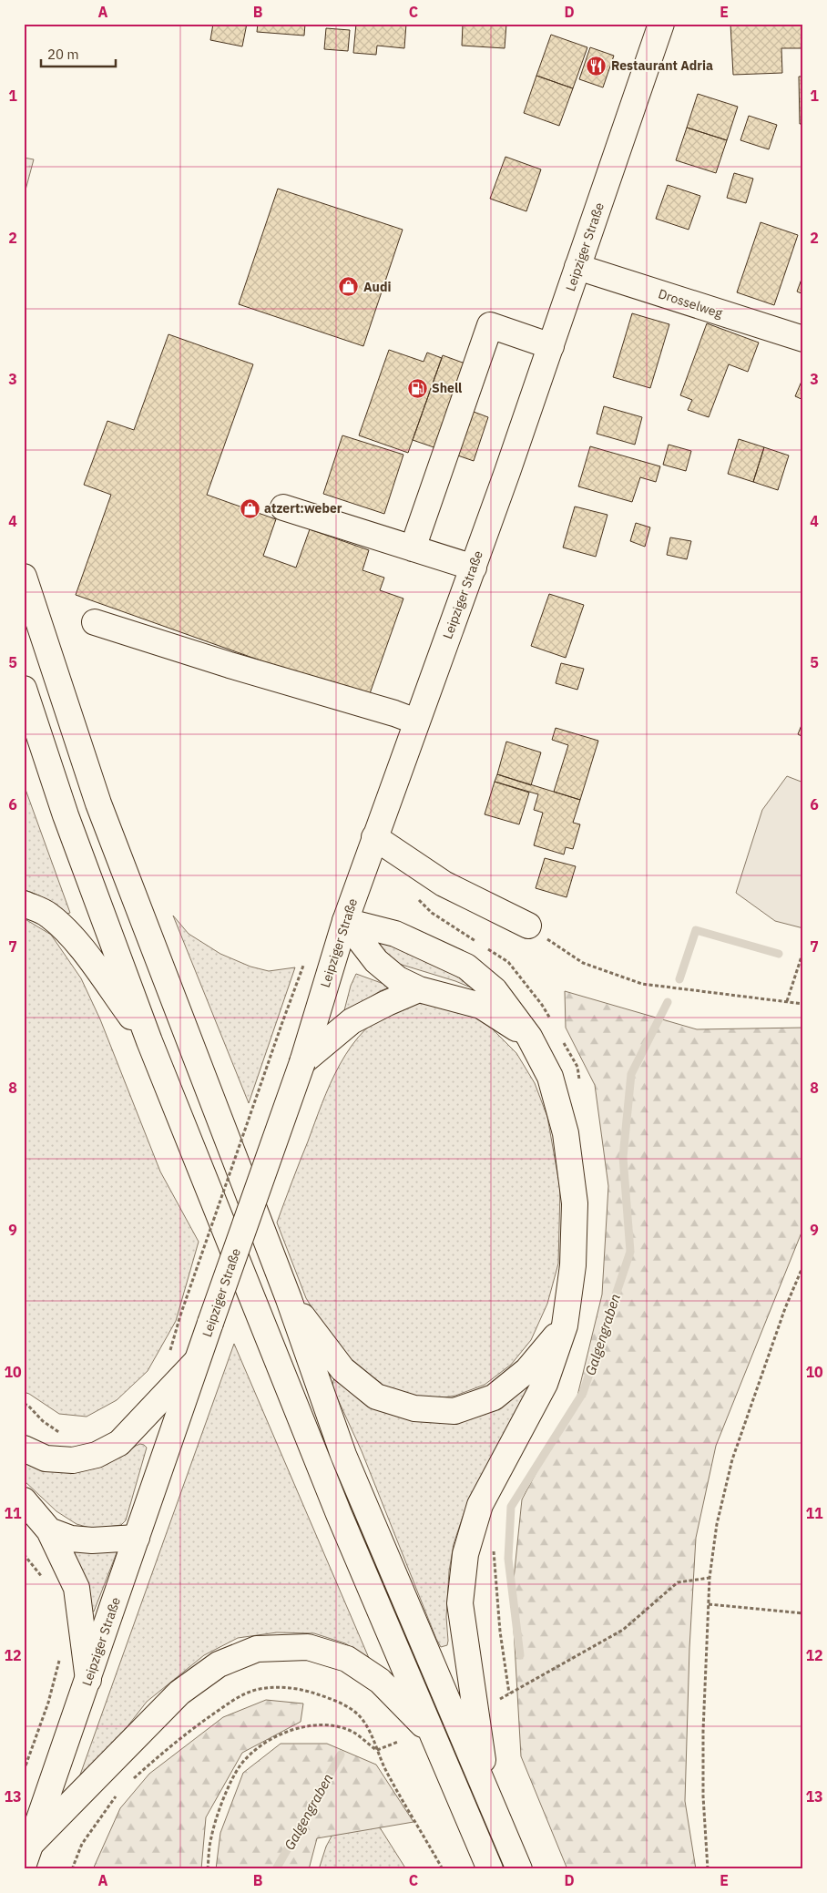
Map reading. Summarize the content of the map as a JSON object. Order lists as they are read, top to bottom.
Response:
{
  "streets": {
    "main road": ["Leipziger Straße", "Drosselweg"]
  },
  "crossings": [
    ["Leipziger Straße", "Drosselweg"]
  ],
  "water": ["Galgengraben"],
  "places": {
    "restaurant": ["Restaurant Adria"],
    "shop": ["Audi", "atzert:weber"],
    "fuel station": ["Shell"]
  },
  "scale_bar": "20 m",
  "grid": {
    "columns": [
      "A",
      "B",
      "C",
      "D",
      "E"
    ],
    "rows": [
      "1",
      "2",
      "3",
      "4",
      "5",
      "6",
      "7",
      "8",
      "9",
      "10",
      "11",
      "12",
      "13"
    ]
  }
}
